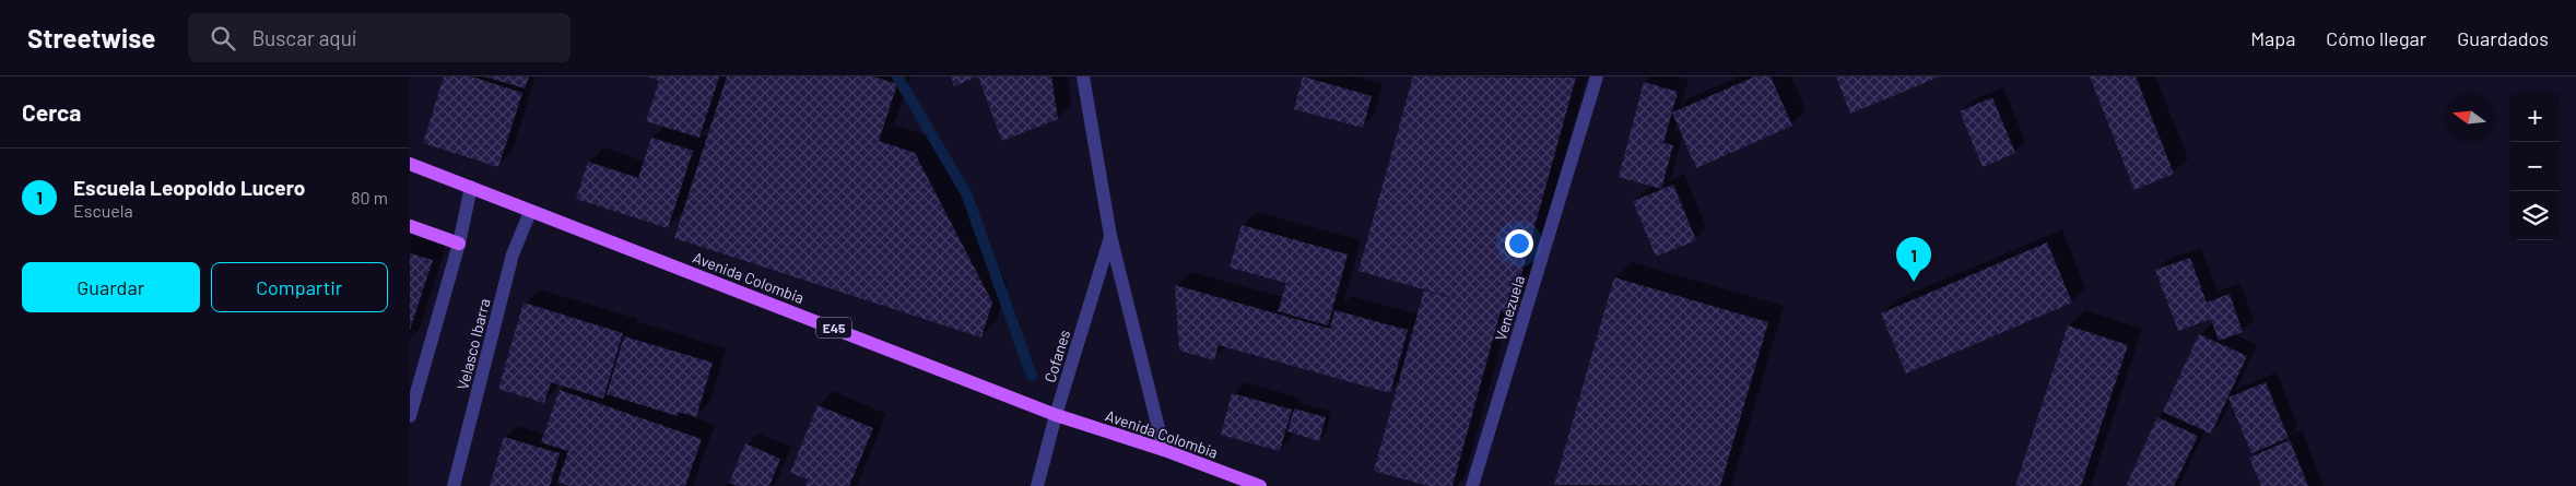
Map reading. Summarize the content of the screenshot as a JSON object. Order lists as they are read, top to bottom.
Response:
{
  "streets": {
    "main road": ["Avenida Colombia", "E45"],
    "street": ["Venezuela", "Velasco Ibarra", "Cofanes"]
  },
  "crossings": [
    ["Avenida Colombia", "Velasco Ibarra"],
    ["Avenida Colombia", "Cofanes"]
  ],
  "north": "left",
  "page": {
    "header": "Streetwise",
    "search": "Buscar aquí",
    "nav": ["Mapa", "Cómo llegar", "Guardados"],
    "heading": "Cerca",
    "map_buttons": ["+", "−"],
    "list": [
      {
        "mark": "1",
        "name": "Escuela Leopoldo Lucero",
        "note": "Escuela",
        "value": "80 m"
      }
    ],
    "pins": "1",
    "buttons": ["Guardar", "Compartir"]
  }
}
